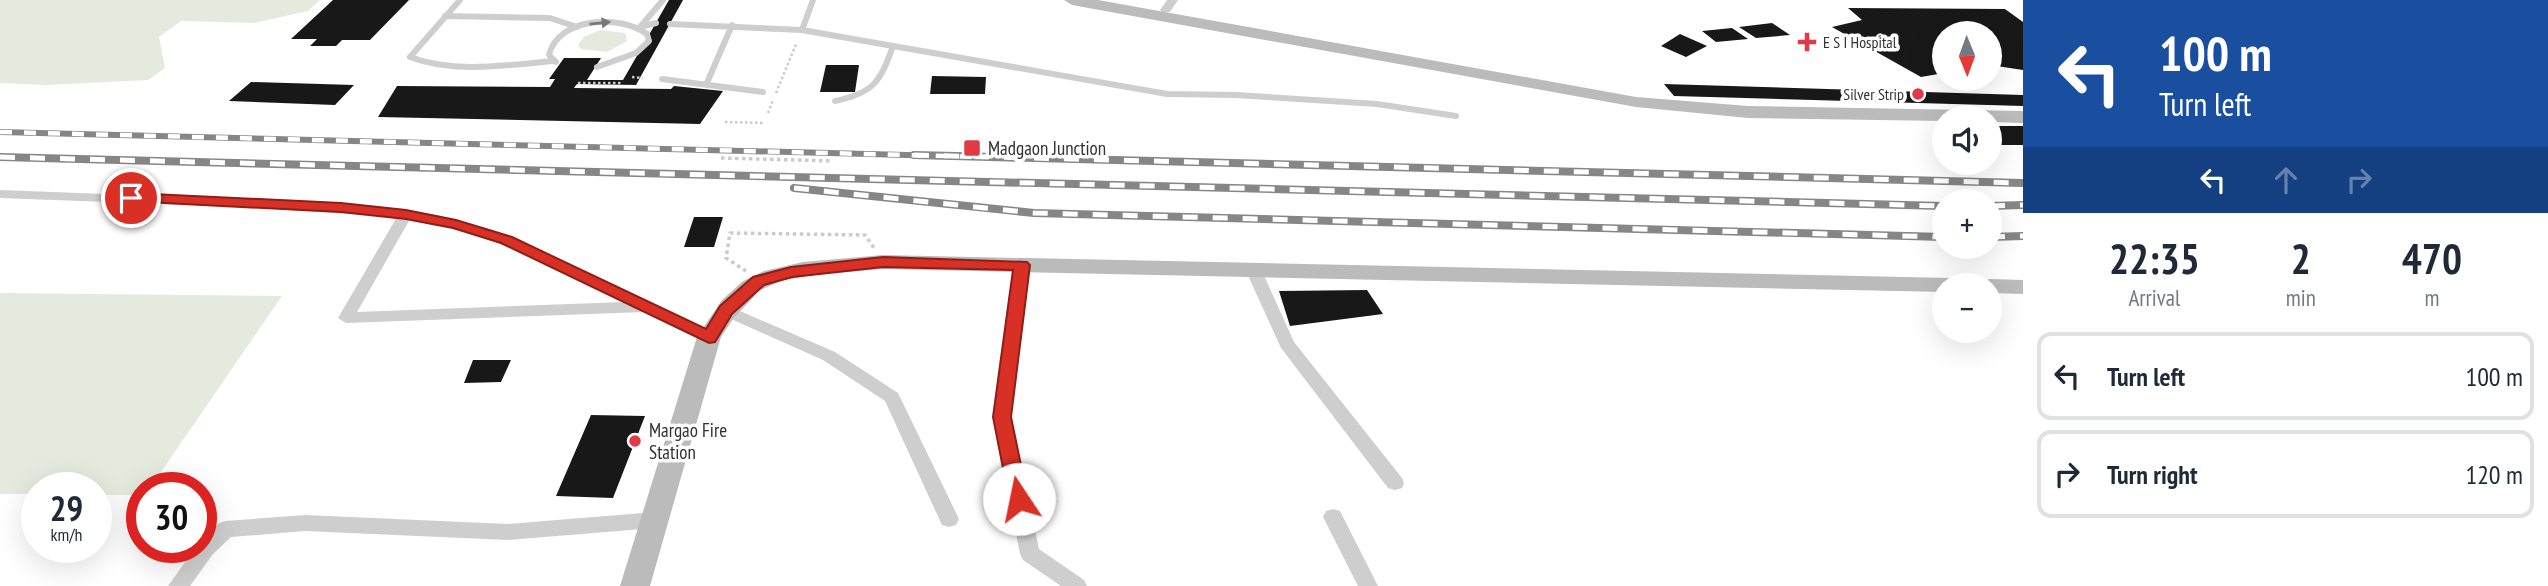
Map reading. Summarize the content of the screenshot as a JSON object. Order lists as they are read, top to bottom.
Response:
{
  "places": {
    "health": ["E S I Hospital"],
    "other": ["Silver Strip", "Margao Fire Station"],
    "transit": ["Madgaon Junction"]
  },
  "north": "bottom",
  "page": {
    "turn": ["100 m", "Turn left"],
    "map_buttons": ["+", "−"],
    "eta": [
      "22:35",
      "Arrival",
      "2",
      "min",
      "470",
      "m"
    ],
    "list": [
      {
        "name": "Turn left",
        "value": "100 m"
      },
      {
        "name": "Turn right",
        "value": "120 m"
      }
    ],
    "speed": "29 km/h",
    "limit": "30"
  }
}
